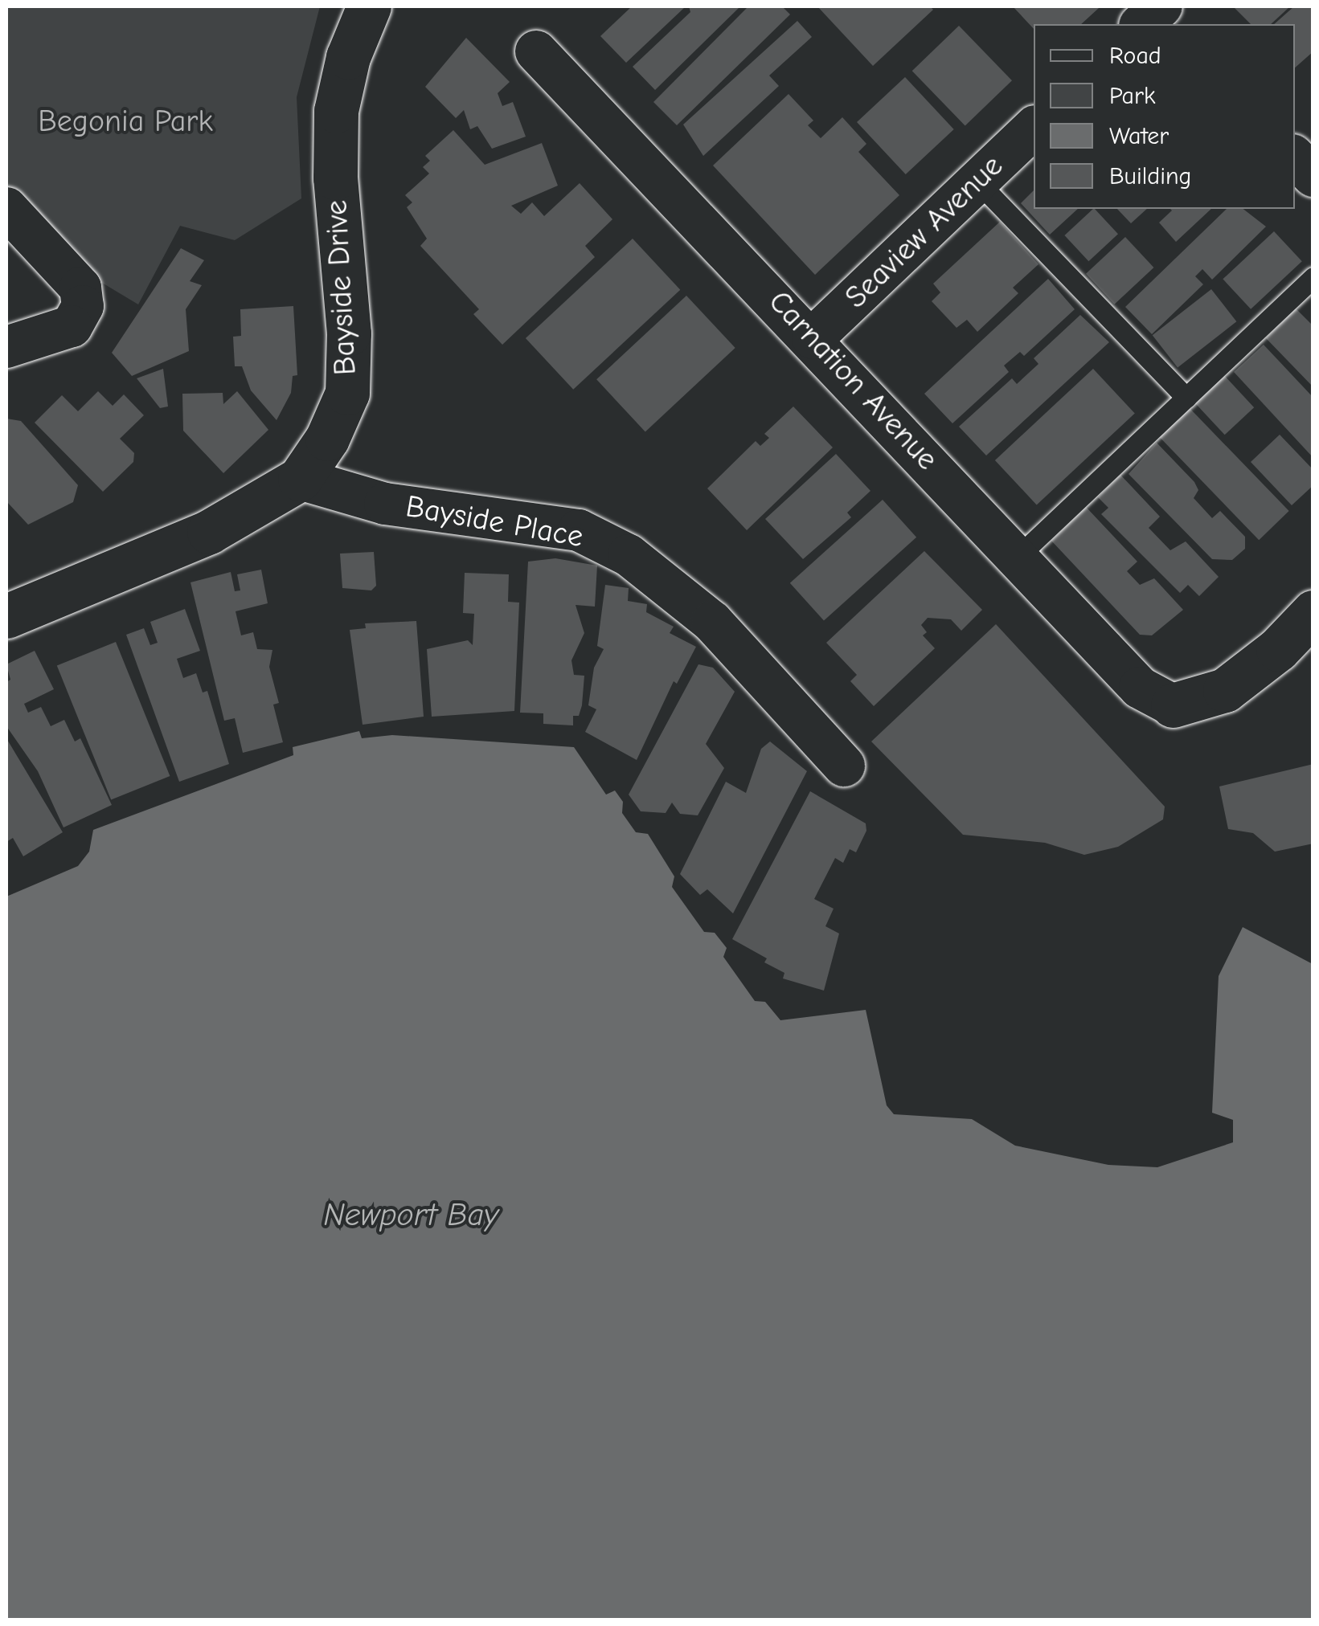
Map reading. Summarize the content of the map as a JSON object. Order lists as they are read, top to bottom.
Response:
{
  "streets": {
    "main road": ["Bayside Drive"],
    "street": ["Seaview Avenue", "Carnation Avenue", "Bayside Place"]
  },
  "crossings": [
    ["Seaview Avenue", "Carnation Avenue"],
    ["Bayside Drive", "Bayside Place"]
  ],
  "water": ["Newport Bay"],
  "parks": ["Begonia Park"],
  "legend": [
    "Road",
    "Park",
    "Water",
    "Building"
  ]
}
